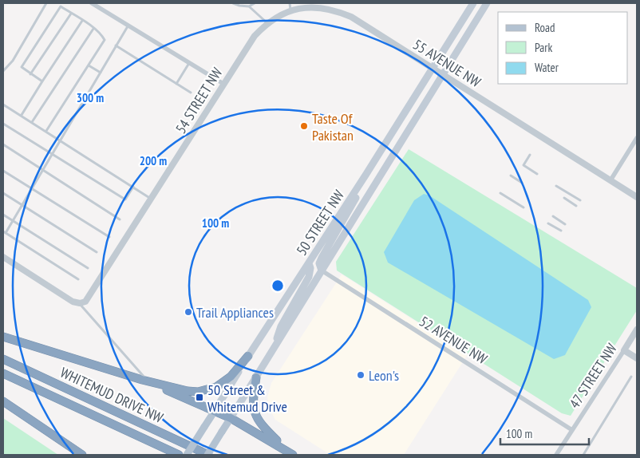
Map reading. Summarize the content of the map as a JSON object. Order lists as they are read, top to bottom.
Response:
{
  "streets": {
    "highway": ["WHITEMUD DRIVE NW"],
    "main road": ["50 STREET NW"],
    "street": [
      "55 AVENUE NW",
      "54 STREET NW",
      "52 AVENUE NW",
      "47 STREET NW"
    ]
  },
  "crossings": [
    ["55 AVENUE NW", "54 STREET NW"],
    ["55 AVENUE NW", "50 STREET NW"],
    ["50 STREET NW", "52 AVENUE NW"],
    ["50 STREET NW", "WHITEMUD DRIVE NW"],
    ["52 AVENUE NW", "47 STREET NW"]
  ],
  "places": {
    "other": ["Taste Of Pakistan", "Trail Appliances", "Leon's"],
    "transit": ["50 Street & Whitemud Drive"]
  },
  "legend": ["Road", "Park", "Water"],
  "scale_bar": "100 m",
  "rings": ["300 m", "200 m", "100 m"]
}
